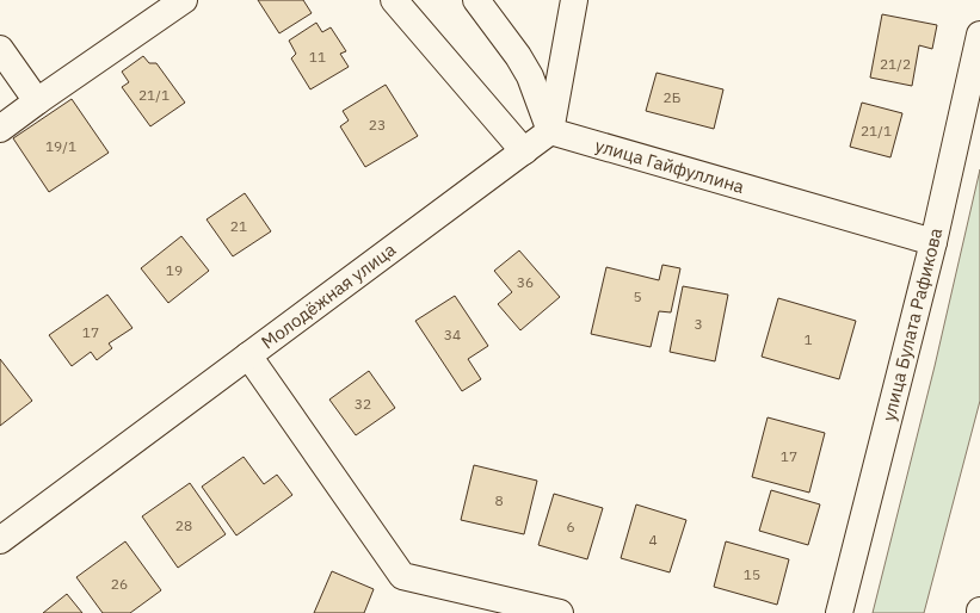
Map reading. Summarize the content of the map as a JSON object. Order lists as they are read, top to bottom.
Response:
{
  "streets": {
    "street": ["улица Гайфуллина", "Молодёжная улица", "улица Булата Рафикова"]
  },
  "crossings": [
    ["улица Гайфуллина", "Молодёжная улица"],
    ["улица Гайфуллина", "улица Булата Рафикова"]
  ],
  "house_numbers": [
    "11",
    "21/2",
    "21/1",
    "2Б",
    "23",
    "21/1",
    "19/1",
    "21",
    "19",
    "36",
    "5",
    "3",
    "17",
    "34",
    "1",
    "32",
    "17",
    "8",
    "28",
    "6",
    "4",
    "15",
    "26"
  ]
}
